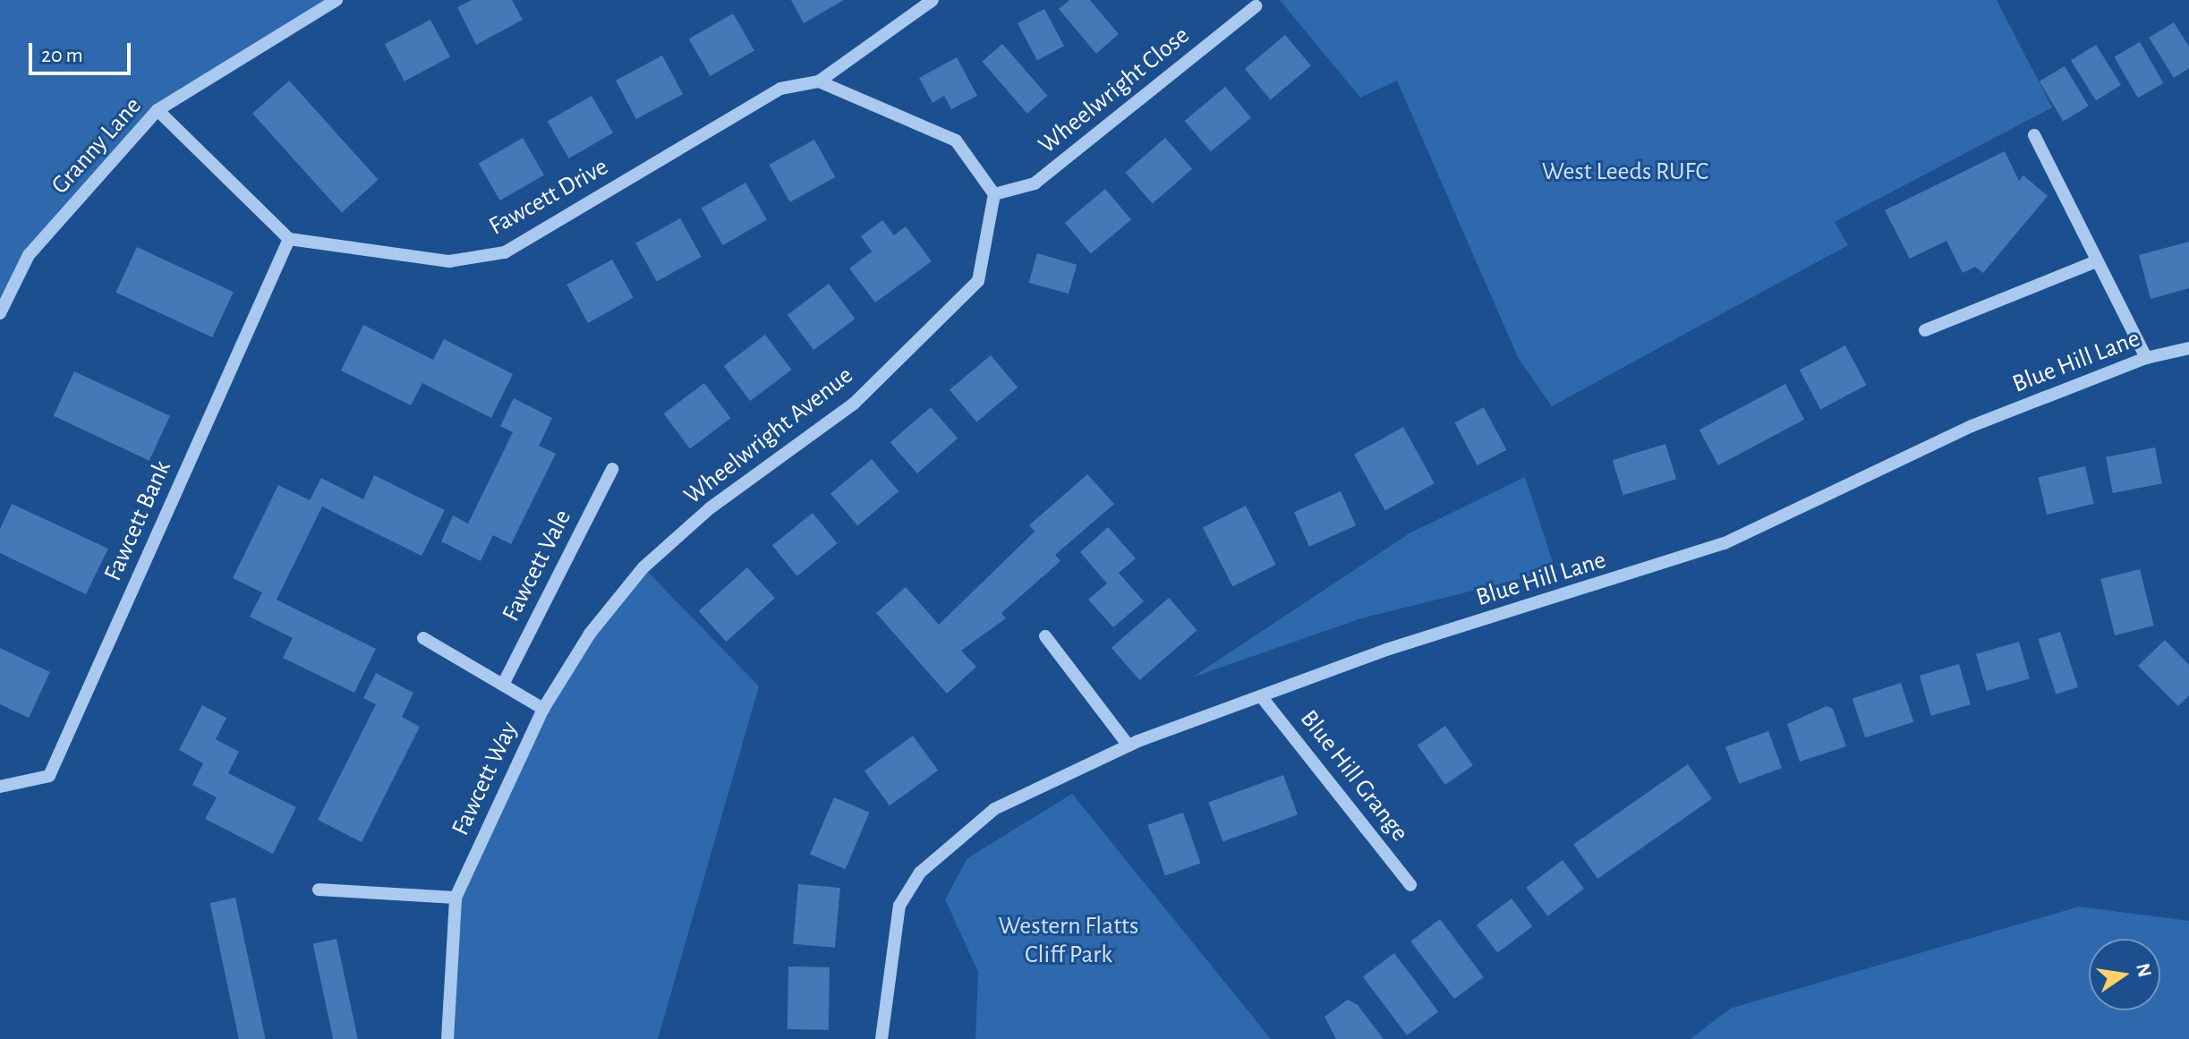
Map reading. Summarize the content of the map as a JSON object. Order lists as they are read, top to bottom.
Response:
{
  "streets": {
    "street": [
      "Wheelwright Close",
      "Granny Lane",
      "Fawcett Drive",
      "Blue Hill Lane",
      "Wheelwright Avenue",
      "Fawcett Bank",
      "Fawcett Vale",
      "Blue Hill Grange",
      "Fawcett Way"
    ]
  },
  "crossings": [
    ["Wheelwright Close", "Wheelwright Avenue"],
    ["Fawcett Drive", "Fawcett Bank"],
    ["Blue Hill Lane", "Blue Hill Grange"],
    ["Wheelwright Avenue", "Fawcett Way"]
  ],
  "parks": ["West Leeds RUFC", "Western Flatts Cliff Park"],
  "scale_bar": "20 m",
  "north": "right"
}
